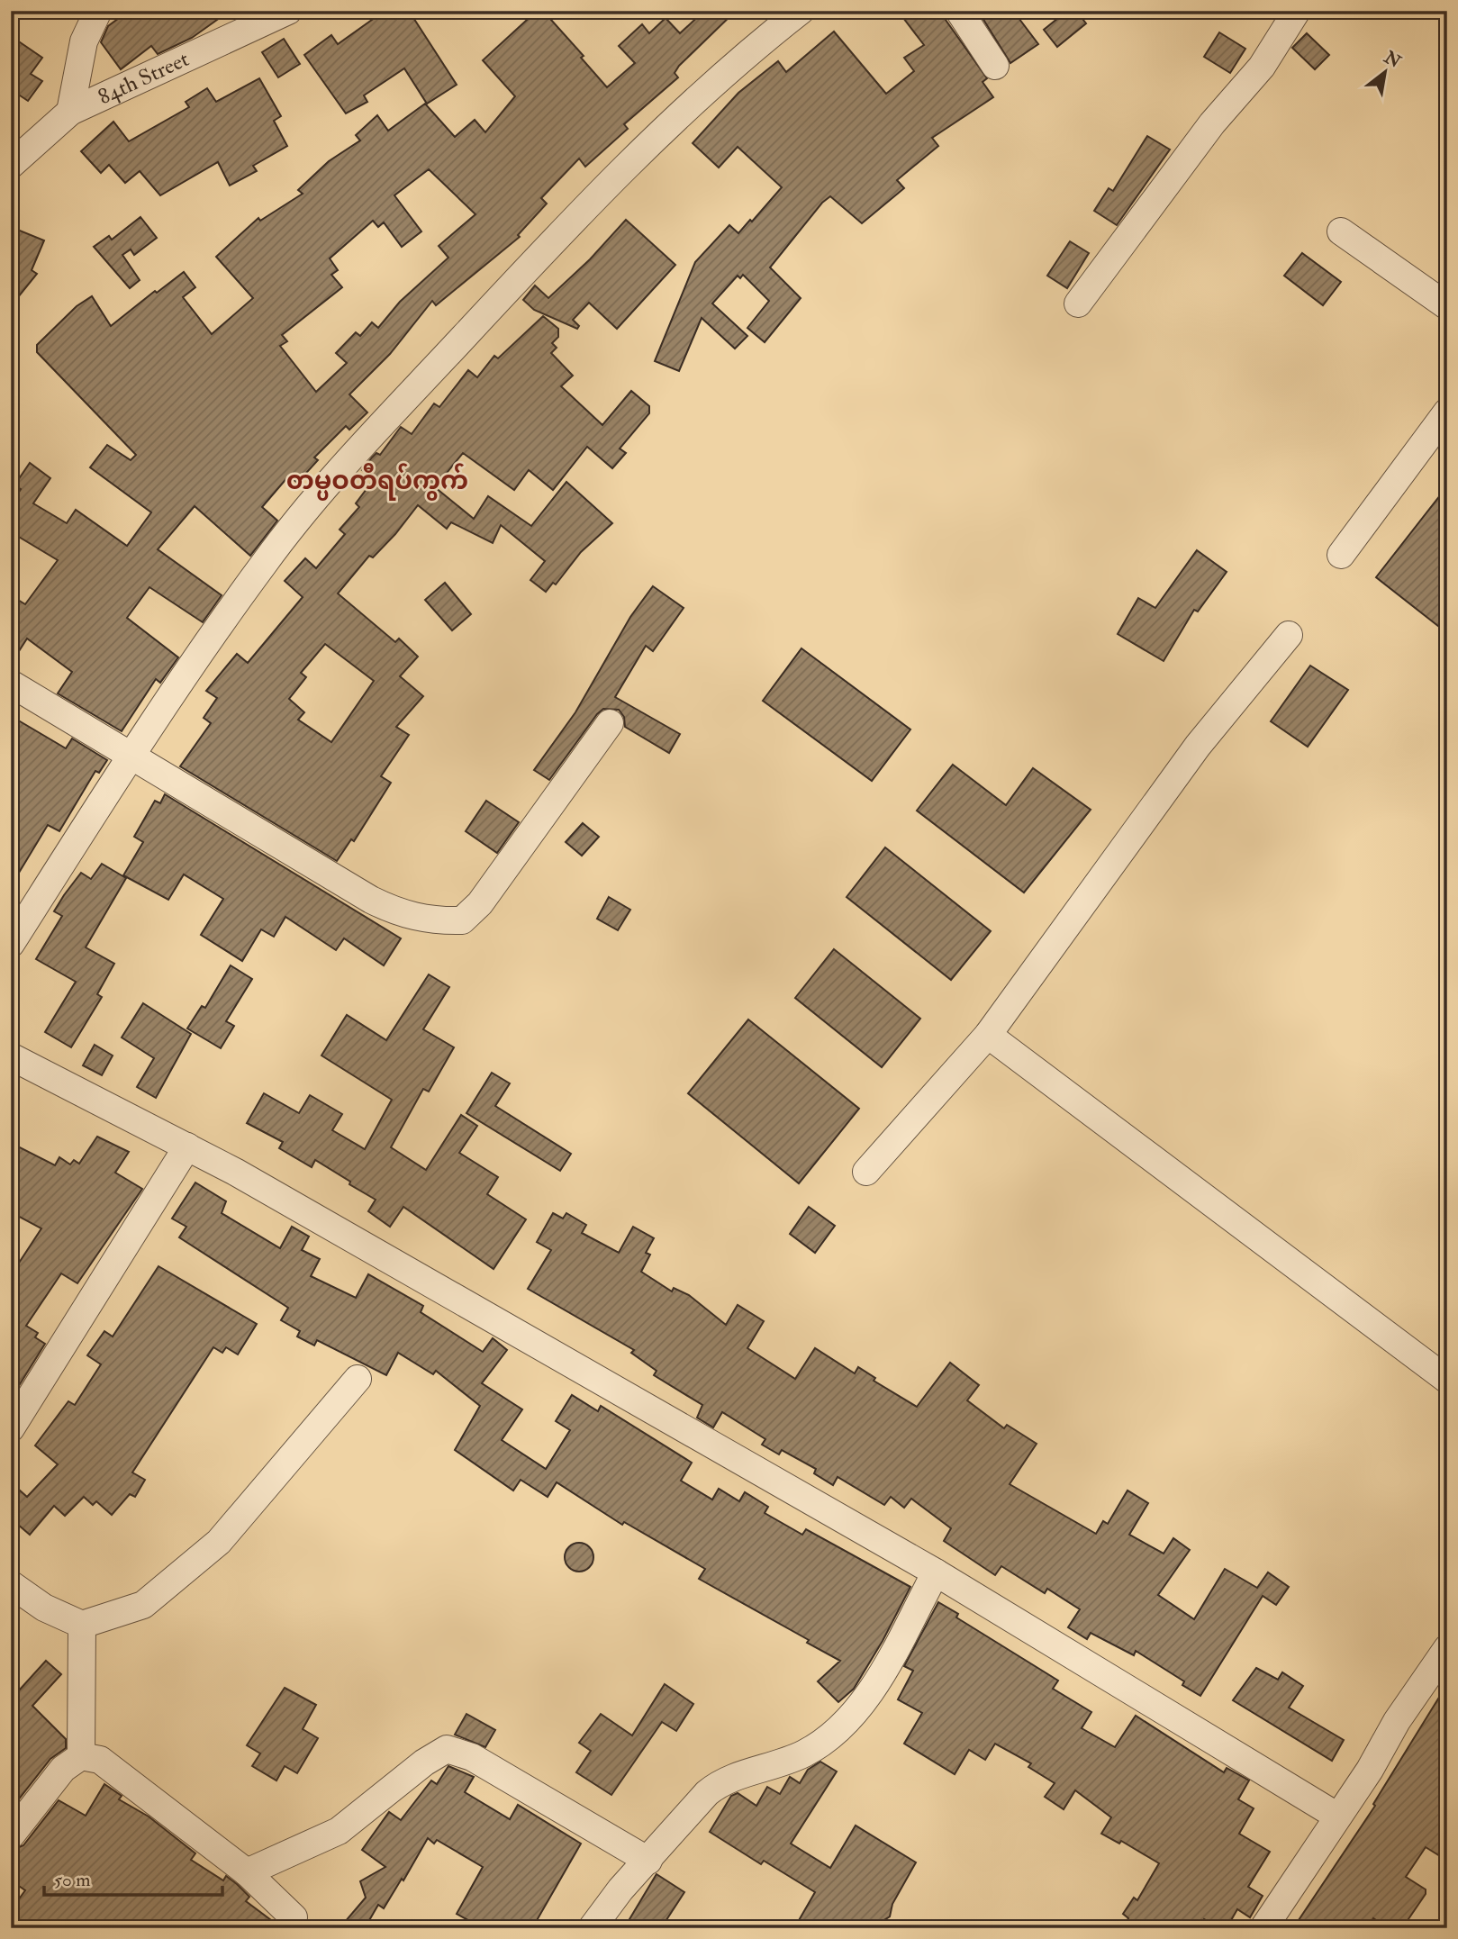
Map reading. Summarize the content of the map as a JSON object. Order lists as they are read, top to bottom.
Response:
{
  "streets": {
    "street": ["84th Street"]
  },
  "districts": ["တမ္ပဝတီရပ်ကွက်"],
  "scale_bar": "50 m",
  "north": "top right"
}
